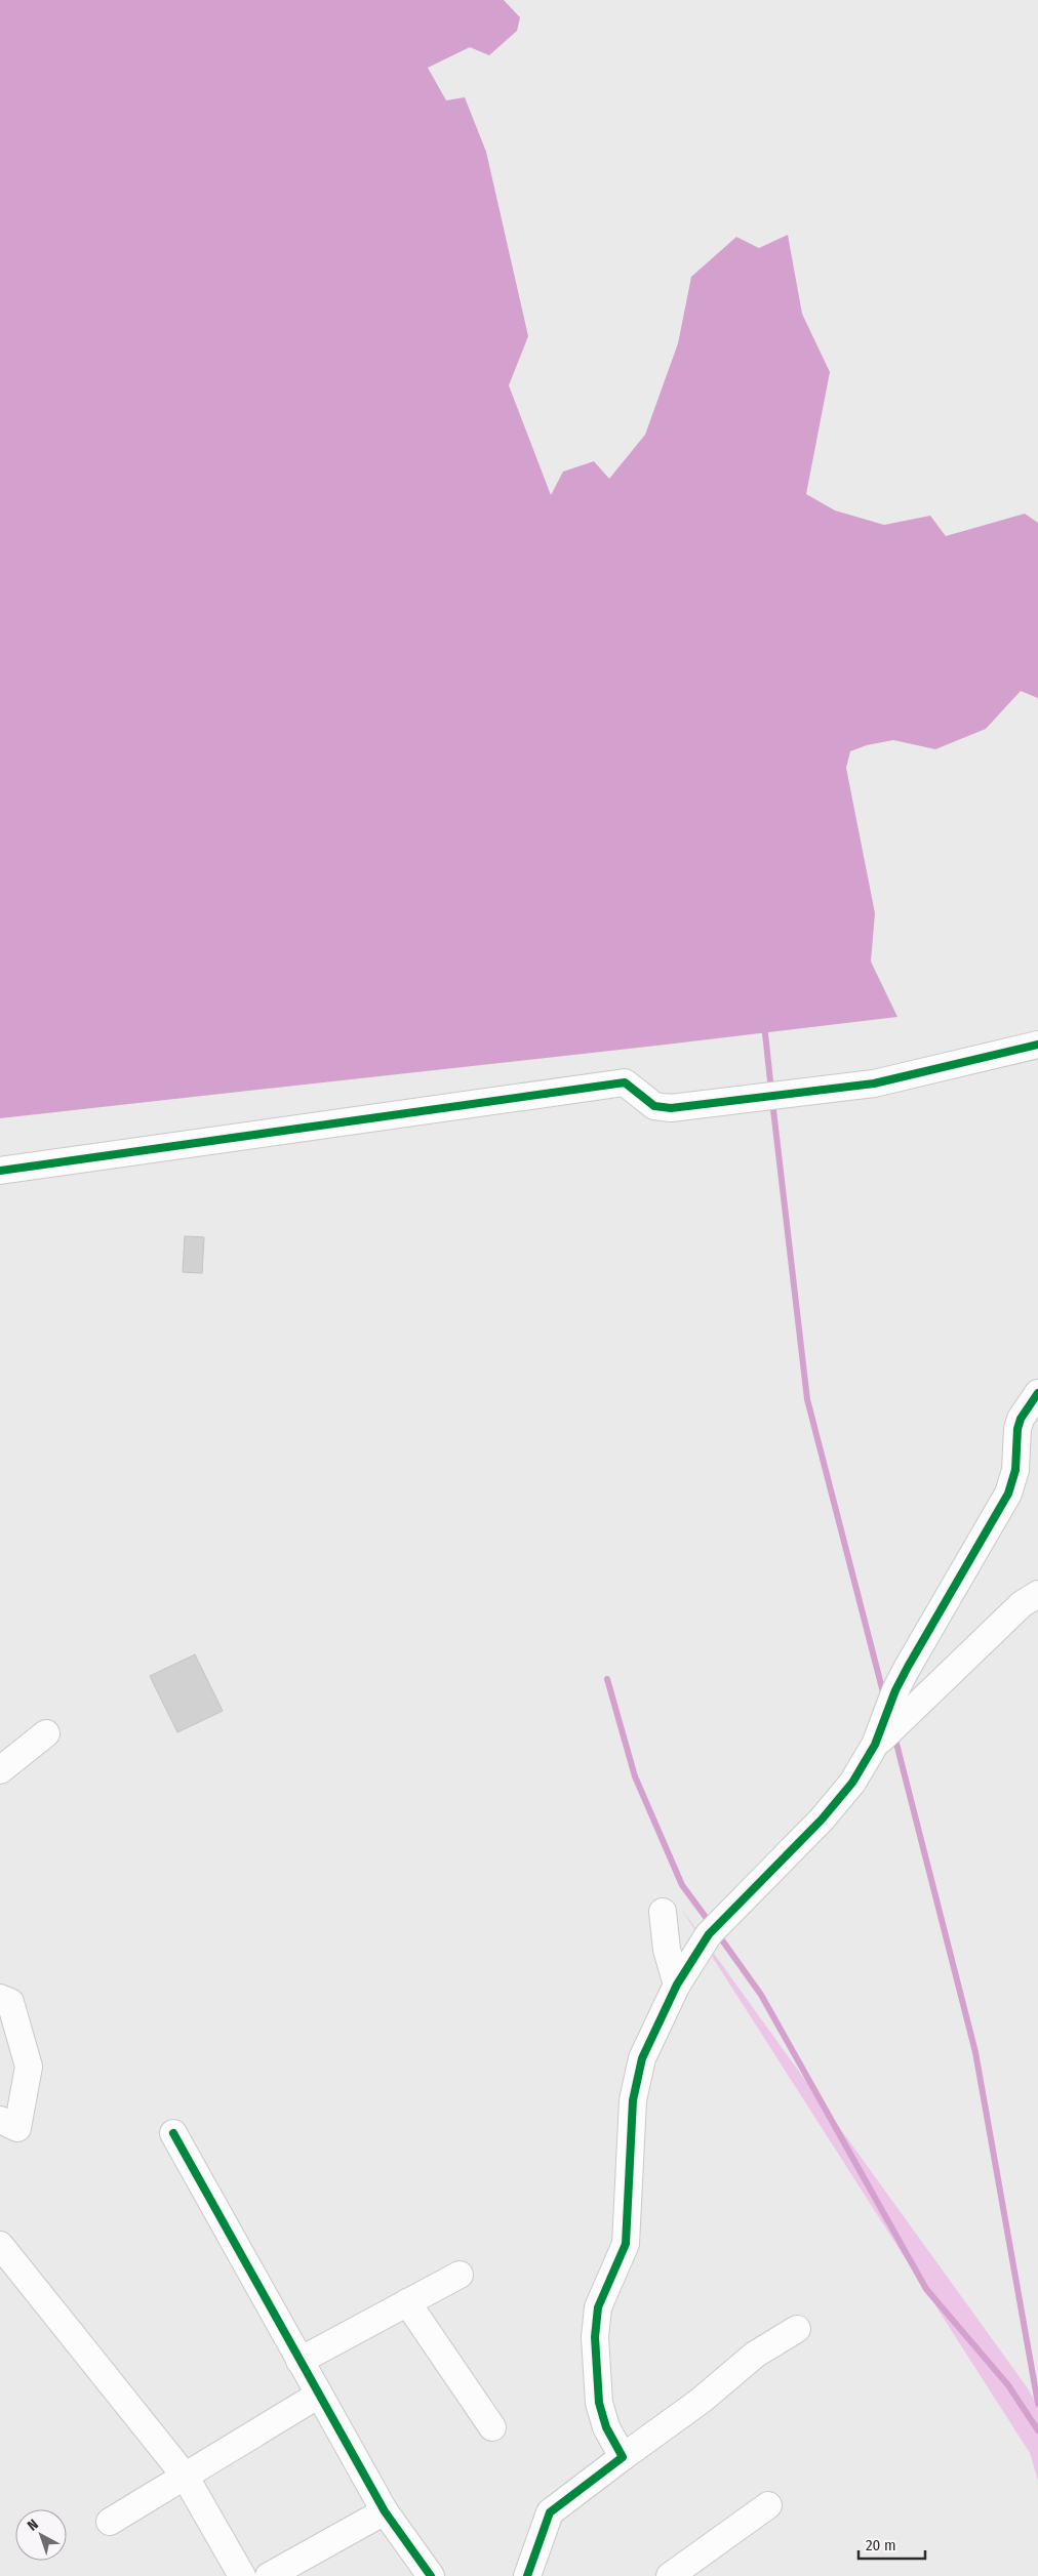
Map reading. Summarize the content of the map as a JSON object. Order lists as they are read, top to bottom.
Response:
{
  "scale_bar": "20 m",
  "north": "top left"
}
